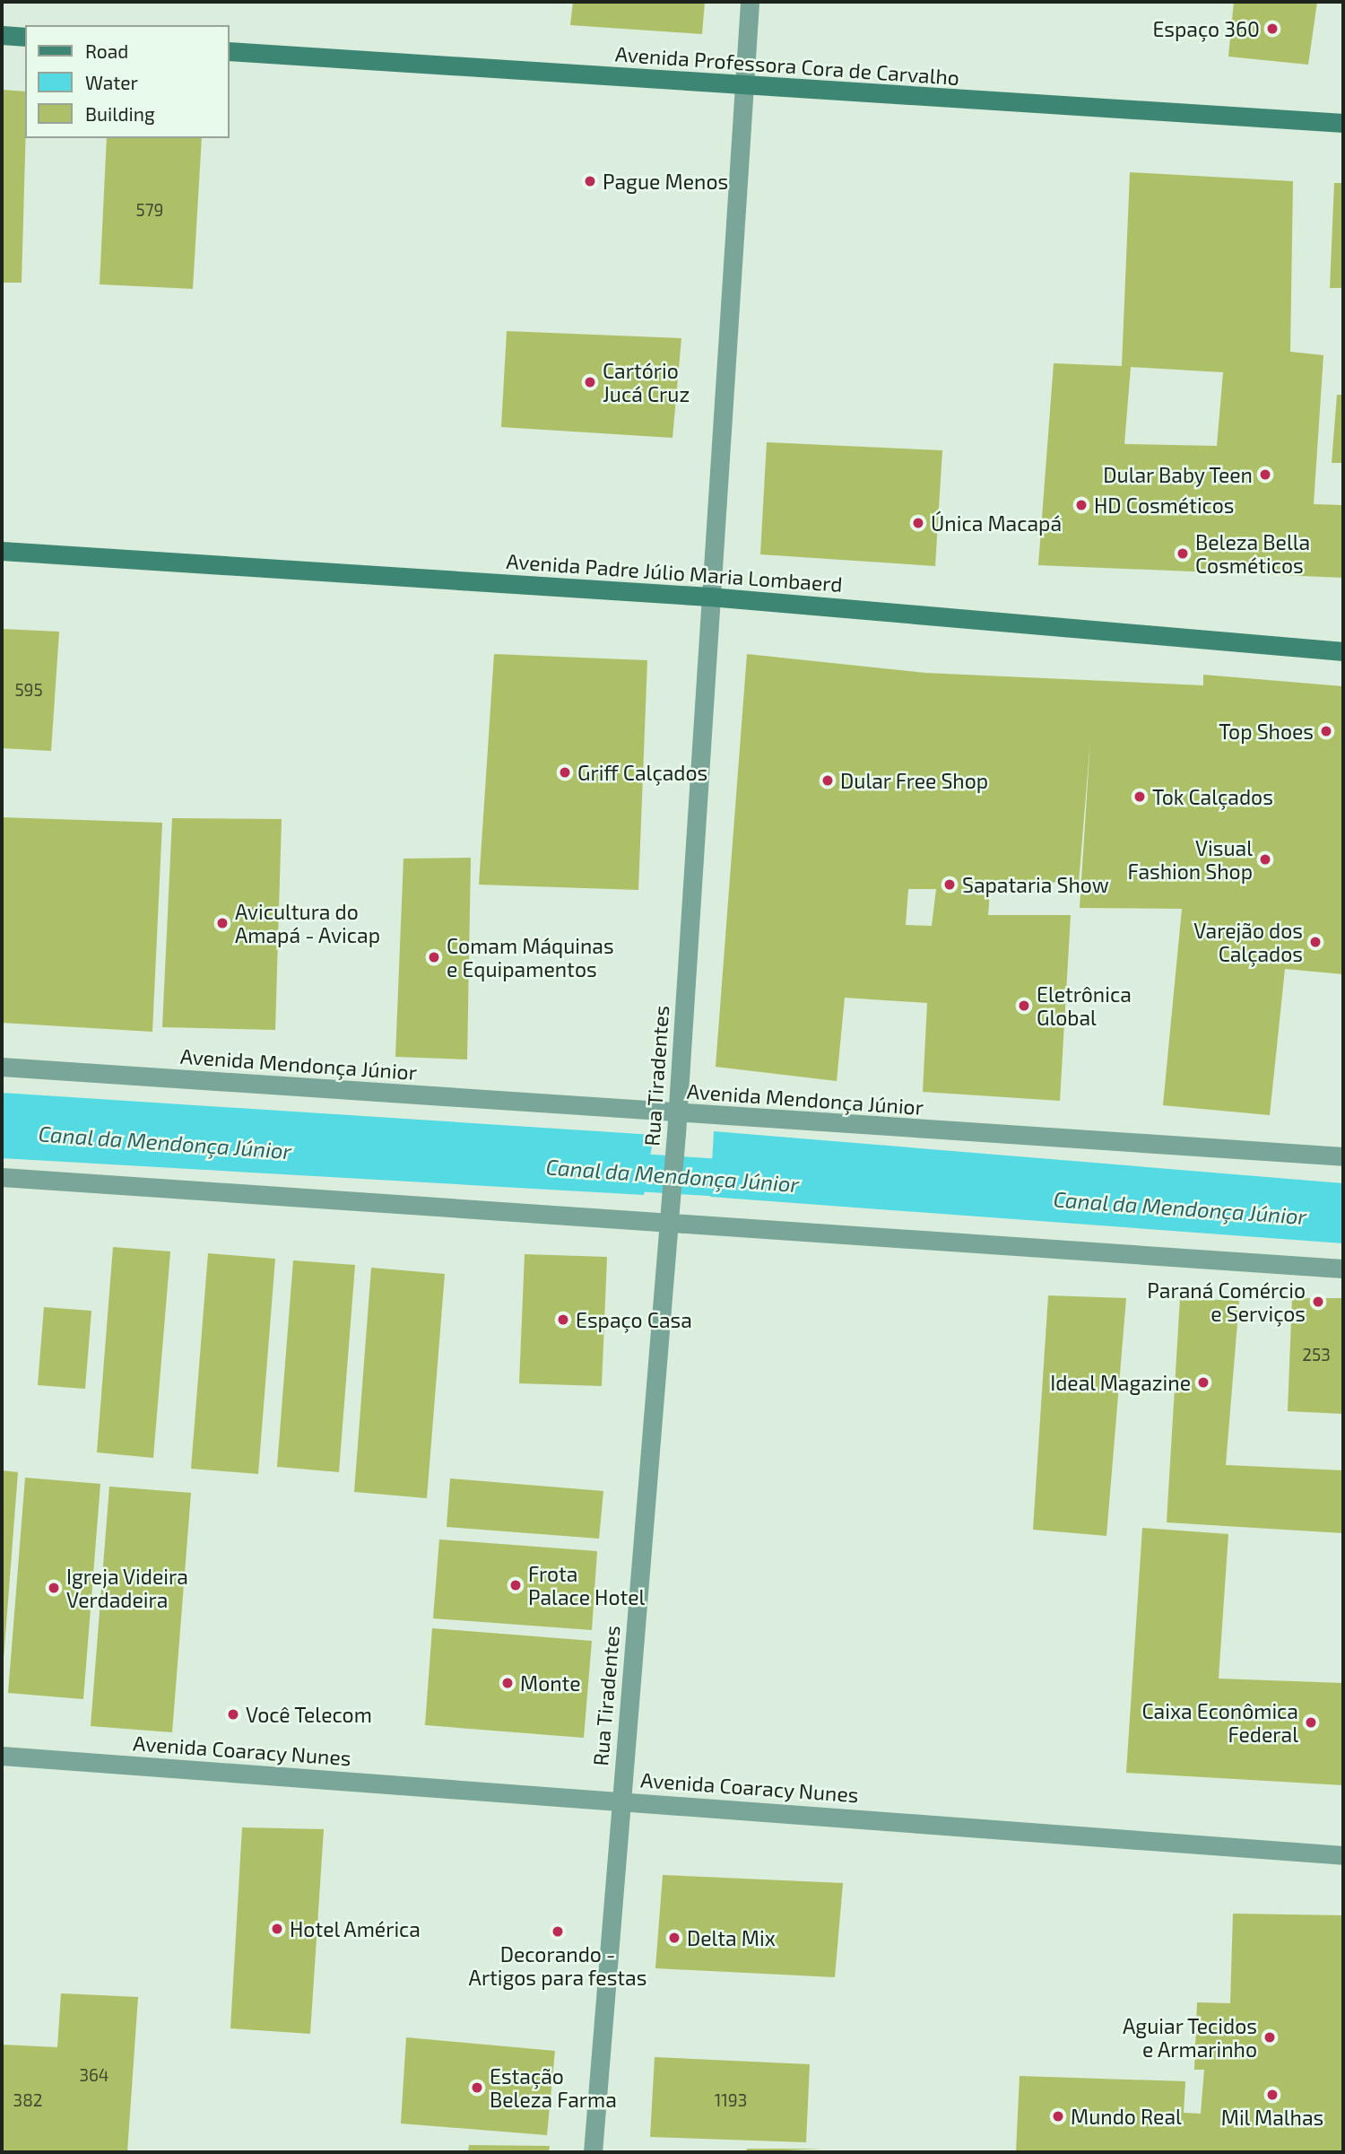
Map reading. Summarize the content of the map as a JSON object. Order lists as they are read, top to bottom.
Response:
{
  "streets": {
    "main road": ["Avenida Professora Cora de Carvalho", "Avenida Padre Júlio Maria Lombaerd"],
    "street": ["Avenida Mendonça Júnior", "Rua Tiradentes", "Avenida Coaracy Nunes"]
  },
  "crossings": [
    ["Avenida Professora Cora de Carvalho", "Rua Tiradentes"],
    ["Avenida Padre Júlio Maria Lombaerd", "Rua Tiradentes"],
    ["Avenida Mendonça Júnior", "Rua Tiradentes"],
    ["Rua Tiradentes", "Avenida Coaracy Nunes"]
  ],
  "water": ["Canal da Mendonça Júnior"],
  "places": [
    "Espaço 360",
    "Pague Menos",
    "Cartório Jucá Cruz",
    "Dular Baby Teen",
    "HD Cosméticos",
    "Única Macapá",
    "Beleza Bella Cosméticos",
    "Top Shoes",
    "Griff Calçados",
    "Dular Free Shop",
    "Tok Calçados",
    "Visual Fashion Shop",
    "Sapataria Show",
    "Avicultura do Amapá - Avicap",
    "Varejão dos Calçados",
    "Comam Máquinas e Equipamentos",
    "Eletrônica Global",
    "Paraná Comércio e Serviços",
    "Espaço Casa",
    "Ideal Magazine",
    "Frota Palace Hotel",
    "Igreja Videira Verdadeira",
    "Monte",
    "Você Telecom",
    "Caixa Econômica Federal",
    "Hotel América",
    "Decorando - Artigos para festas",
    "Delta Mix",
    "Aguiar Tecidos e Armarinho",
    "Estação Beleza Farma",
    "Mil Malhas",
    "Mundo Real"
  ],
  "house_numbers": [
    "579",
    "595",
    "253",
    "364",
    "382",
    "1193"
  ],
  "legend": ["Road", "Water", "Building"]
}
